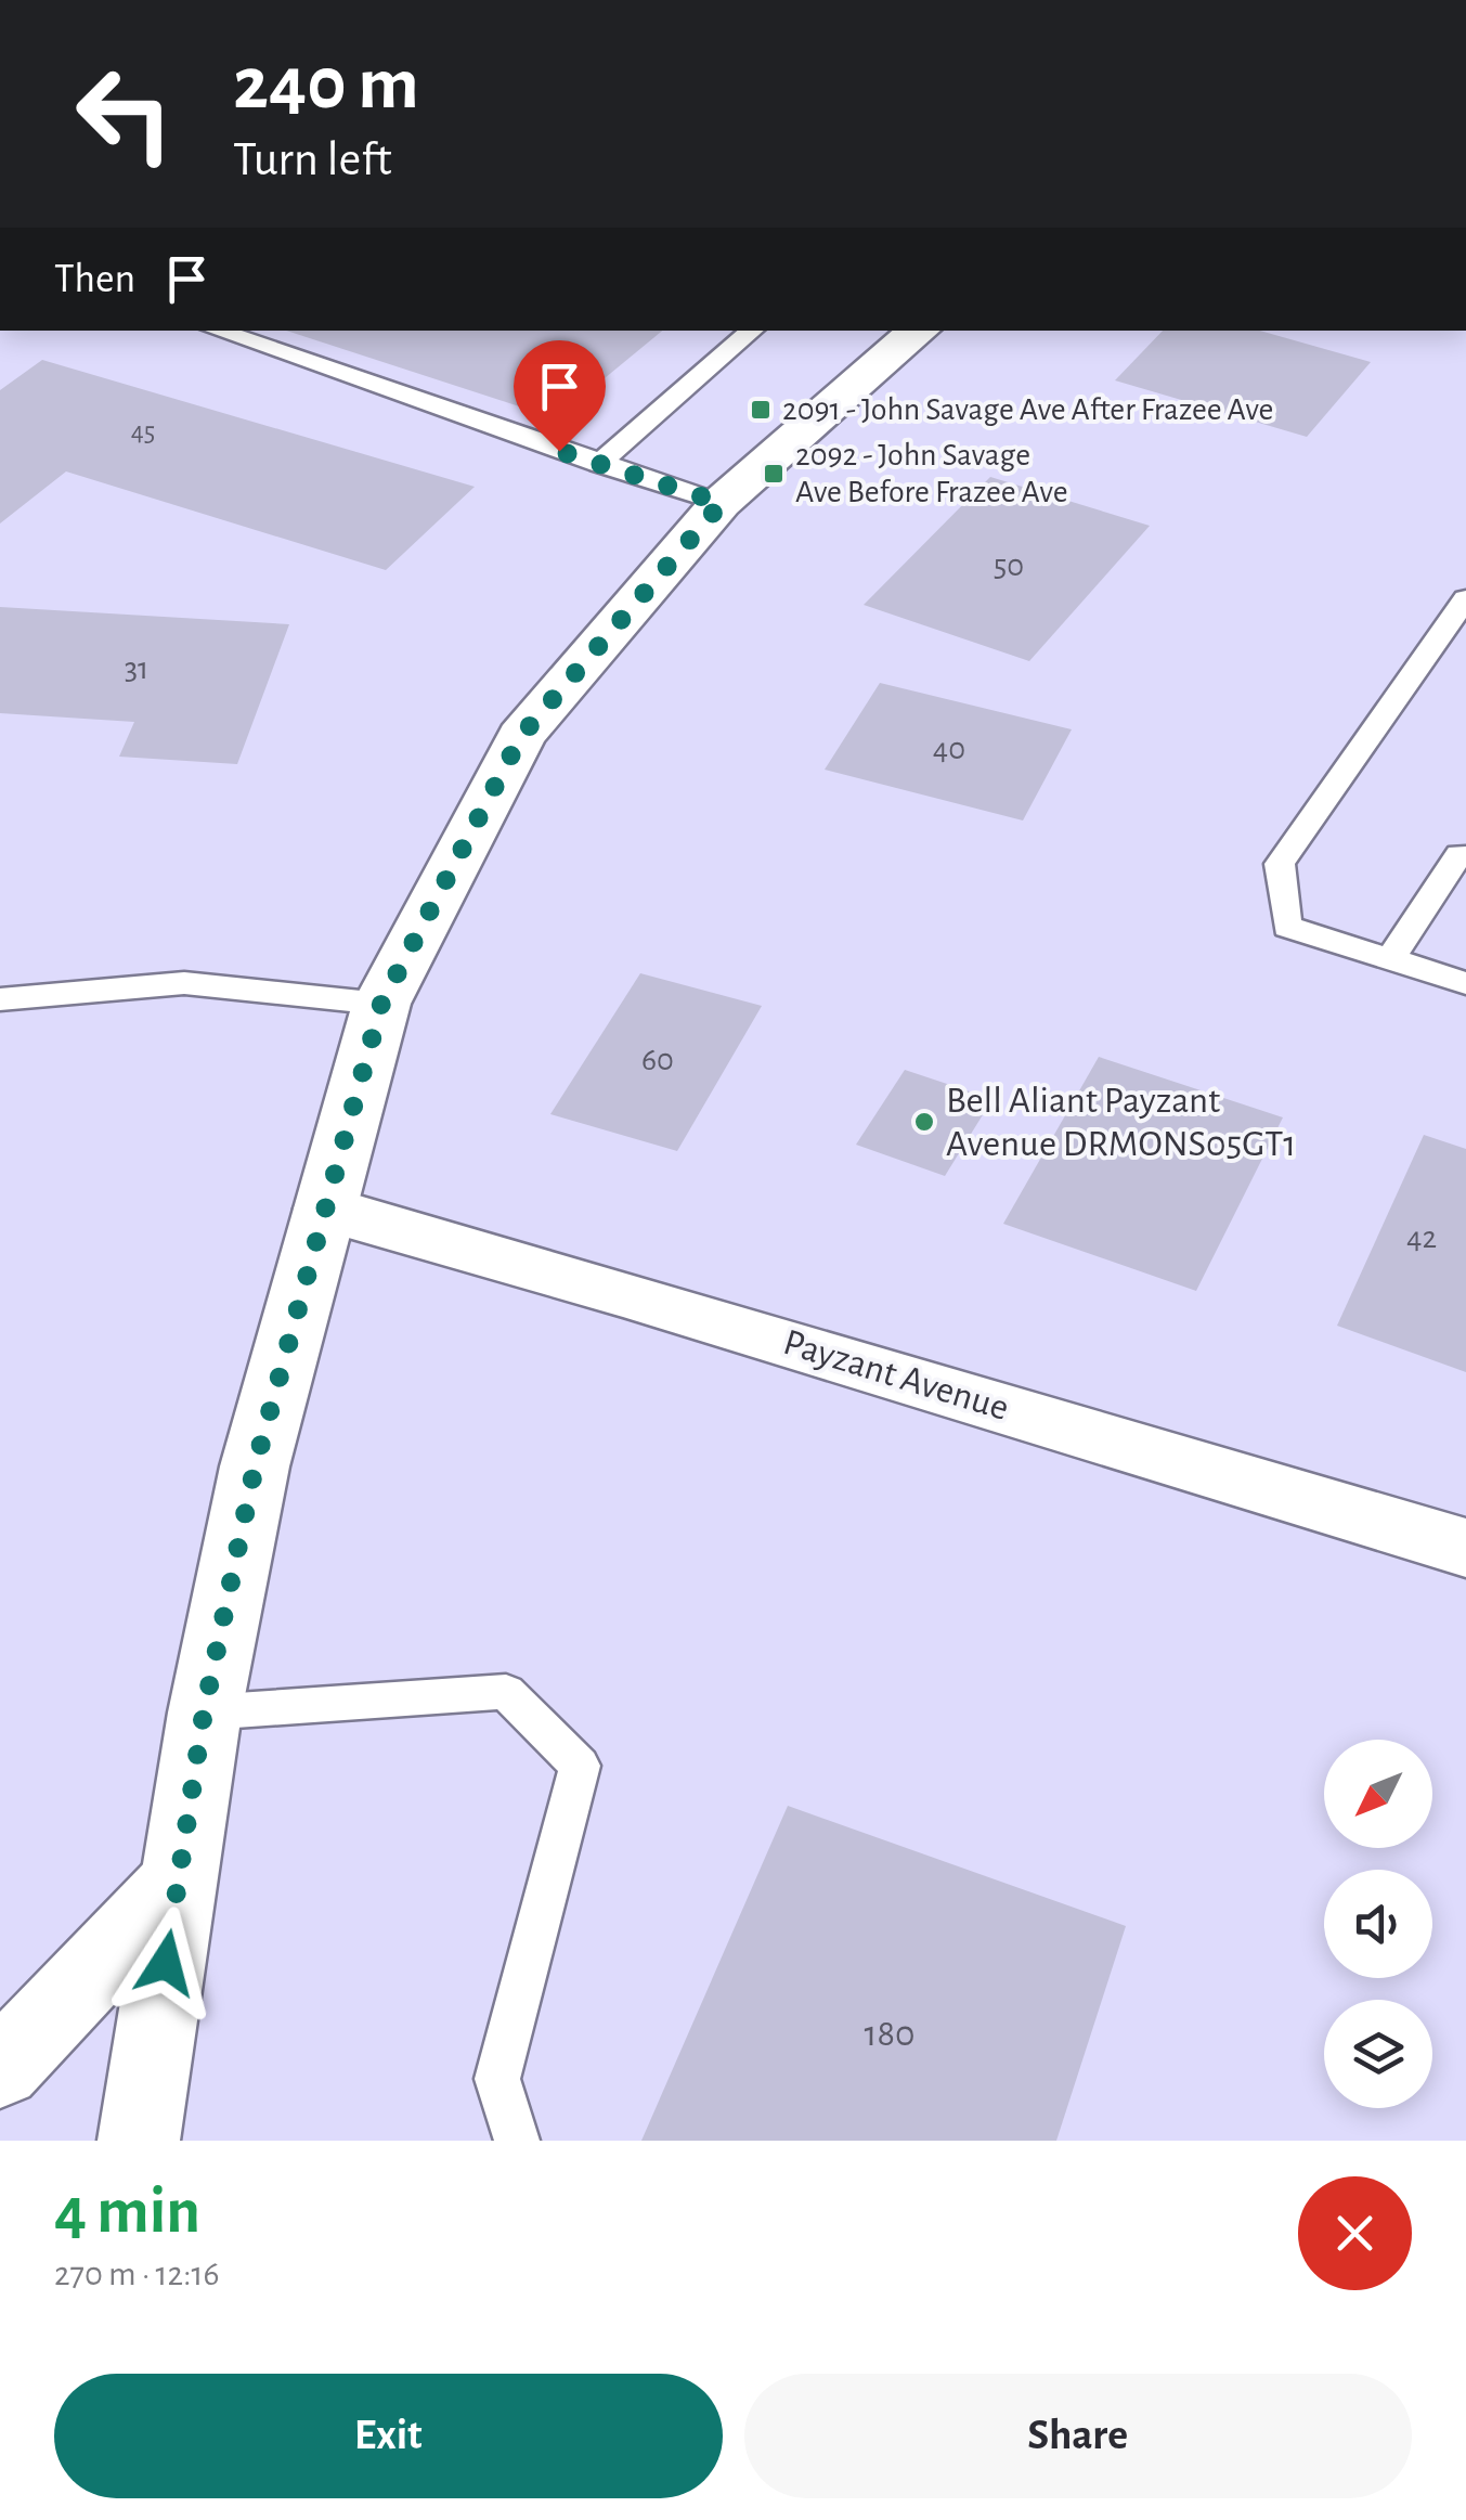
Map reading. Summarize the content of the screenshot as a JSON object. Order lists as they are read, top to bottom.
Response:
{
  "streets": {
    "main road": ["Payzant Avenue"]
  },
  "places": {
    "transit": ["2091 - John Savage Ave After Frazee Ave", "2092 - John Savage Ave Before Frazee Ave"],
    "other": ["Bell Aliant Payzant Avenue DRMONS05GT1"]
  },
  "house_numbers": [
    "45",
    "50",
    "31",
    "40",
    "60",
    "42",
    "180"
  ],
  "north": "bottom left",
  "page": {
    "turn": ["240 m", "Turn left"],
    "then": "Then",
    "heading": ["4 min", "270 m · 12:16"],
    "buttons": ["Exit", "Share"]
  }
}
